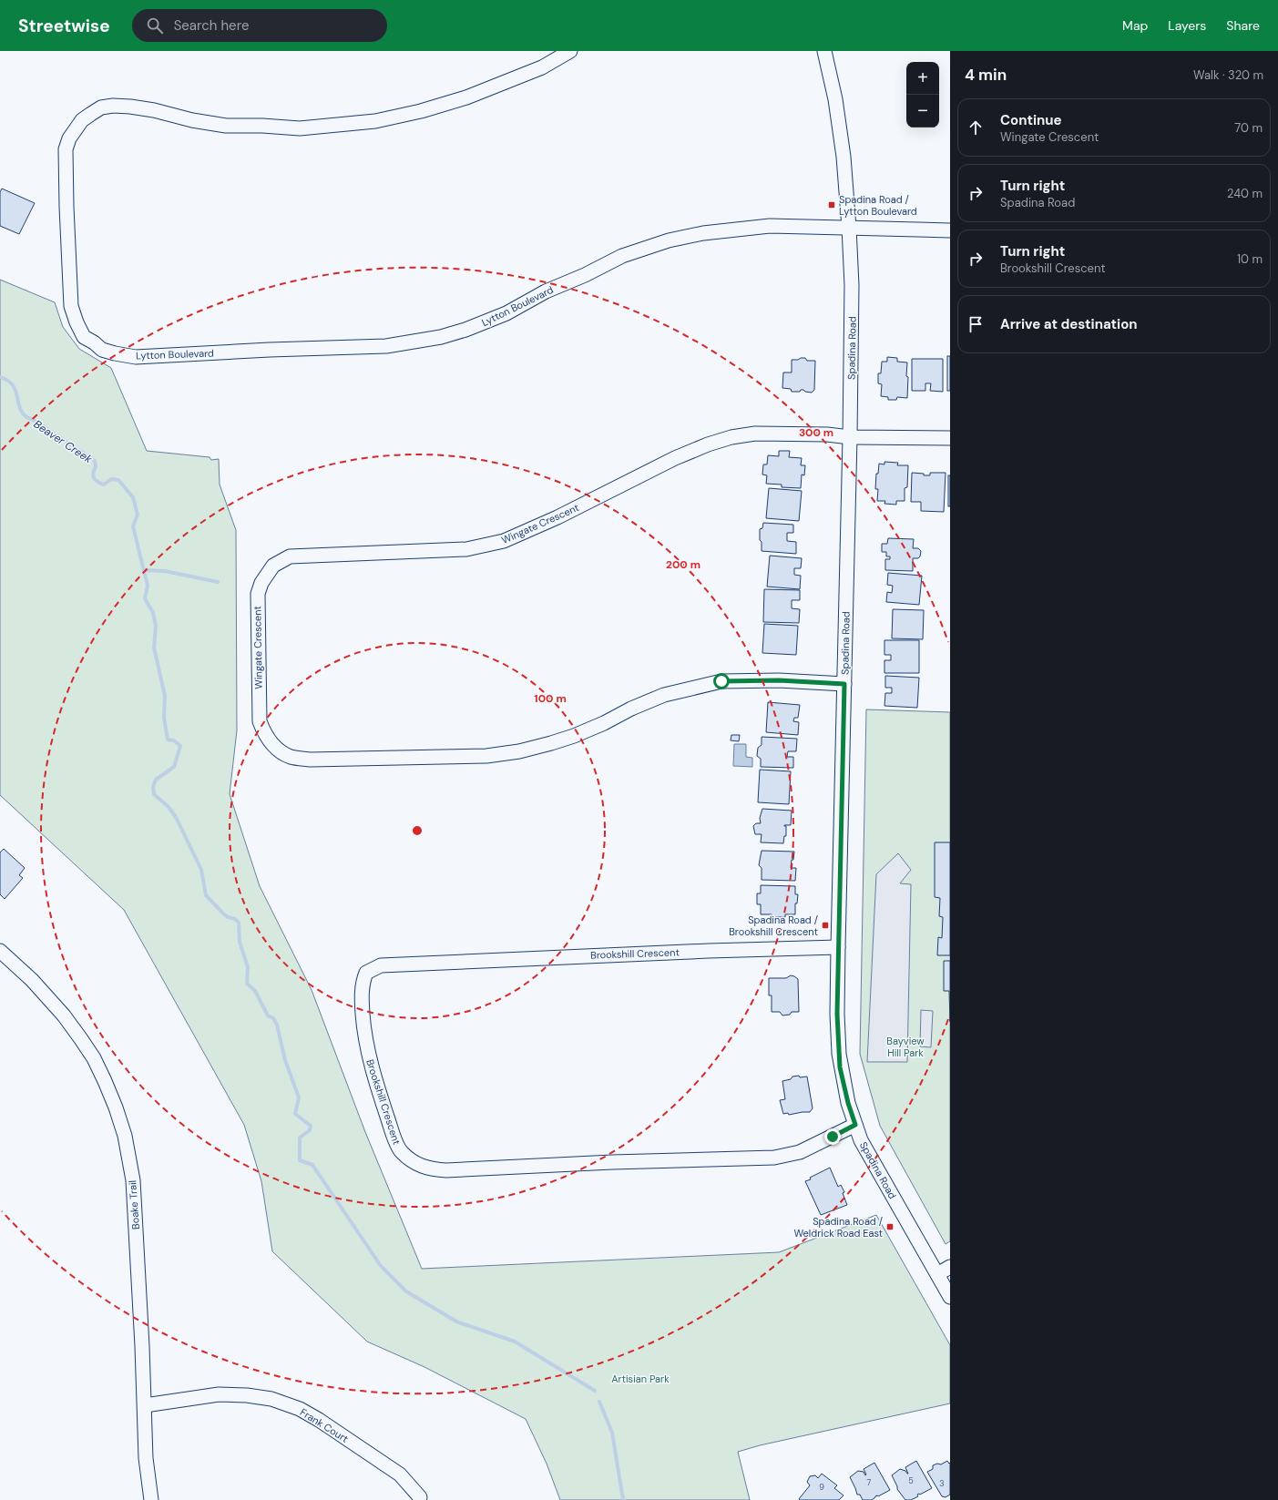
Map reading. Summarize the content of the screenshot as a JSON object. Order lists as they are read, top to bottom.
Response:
{
  "streets": {
    "street": [
      "Lytton Boulevard",
      "Spadina Road",
      "Wingate Crescent",
      "Brookshill Crescent",
      "Boake Trail",
      "Frank Court"
    ]
  },
  "crossings": [
    ["Lytton Boulevard", "Spadina Road"],
    ["Spadina Road", "Wingate Crescent"],
    ["Spadina Road", "Brookshill Crescent"],
    ["Boake Trail", "Frank Court"]
  ],
  "water": ["Beaver Creek"],
  "parks": ["Bayview Hill Park", "Artisian Park"],
  "places": {
    "transit": ["Spadina Road / Lytton Boulevard", "Spadina Road / Brookshill Crescent", "Spadina Road / Weldrick Road East"]
  },
  "house_numbers": [
    "5",
    "7",
    "3",
    "9"
  ],
  "page": {
    "header": "Streetwise",
    "search": "Search here",
    "nav": ["Map", "Layers", "Share"],
    "heading": ["4 min", "Walk · 320 m"],
    "map_buttons": ["+", "−"],
    "list": [
      ["Continue", "Wingate Crescent", "70 m"],
      ["Turn right", "Spadina Road", "240 m"],
      ["Turn right", "Brookshill Crescent", "10 m"],
      "Arrive at destination"
    ]
  },
  "rings": ["300 m", "200 m", "100 m"]
}
